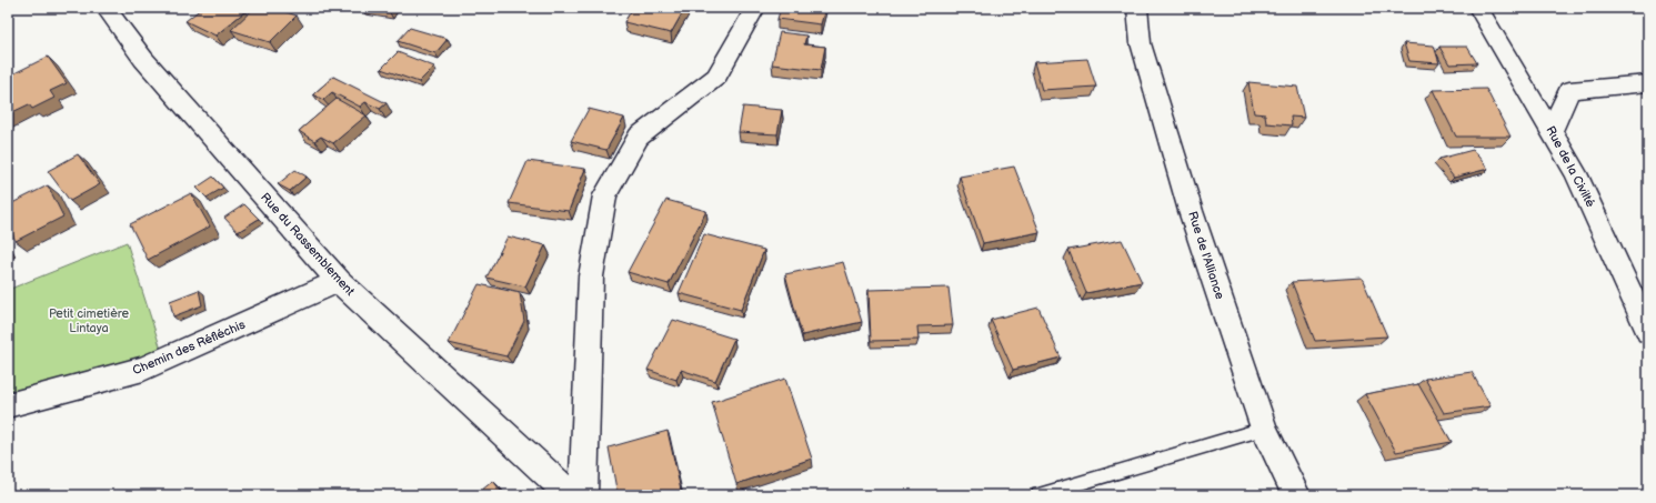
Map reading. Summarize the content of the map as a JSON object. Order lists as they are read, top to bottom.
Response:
{
  "streets": {
    "street": [
      "Rue de la Civilté",
      "Rue du Rassemblement",
      "Rue de l'Alliance",
      "Chemin des Réfléchis"
    ]
  },
  "crossings": [
    ["Rue du Rassemblement", "Chemin des Réfléchis"]
  ],
  "parks": ["Petit cimetière Lintaya"]
}
